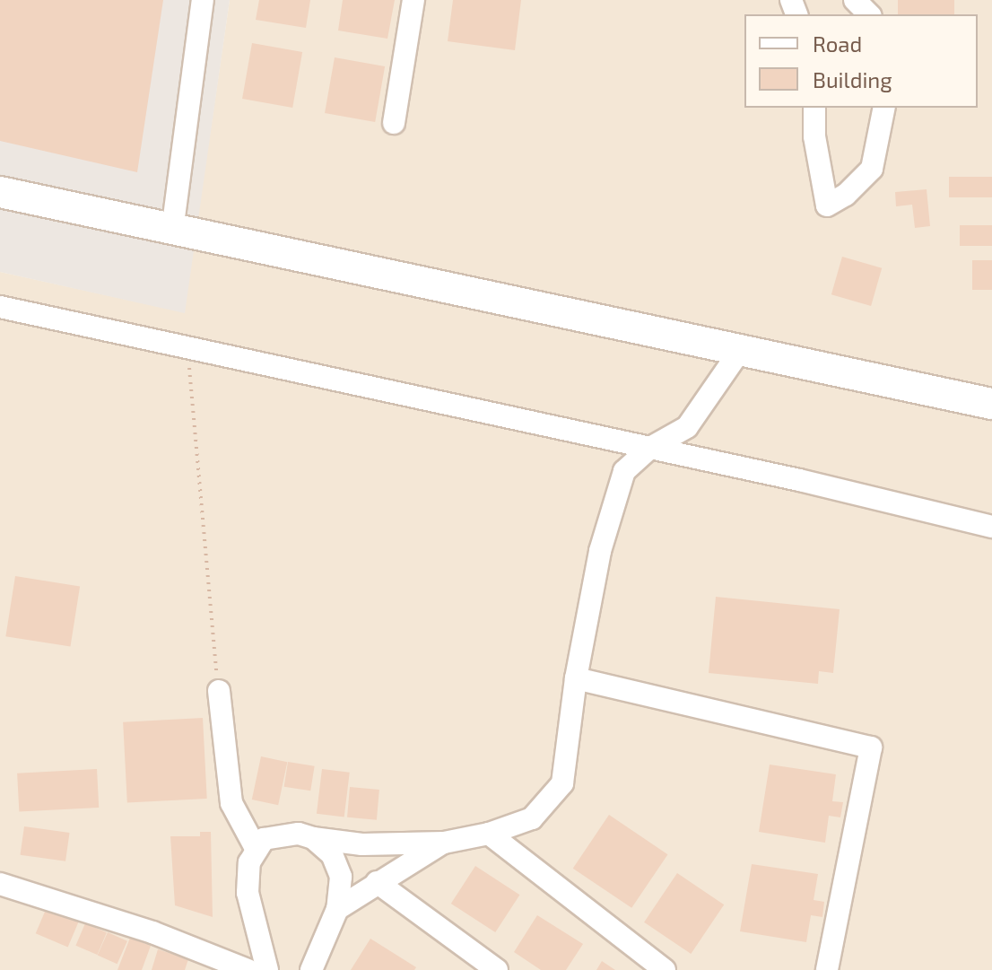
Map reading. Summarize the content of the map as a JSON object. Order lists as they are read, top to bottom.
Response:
{
  "legend": ["Road", "Building"]
}
